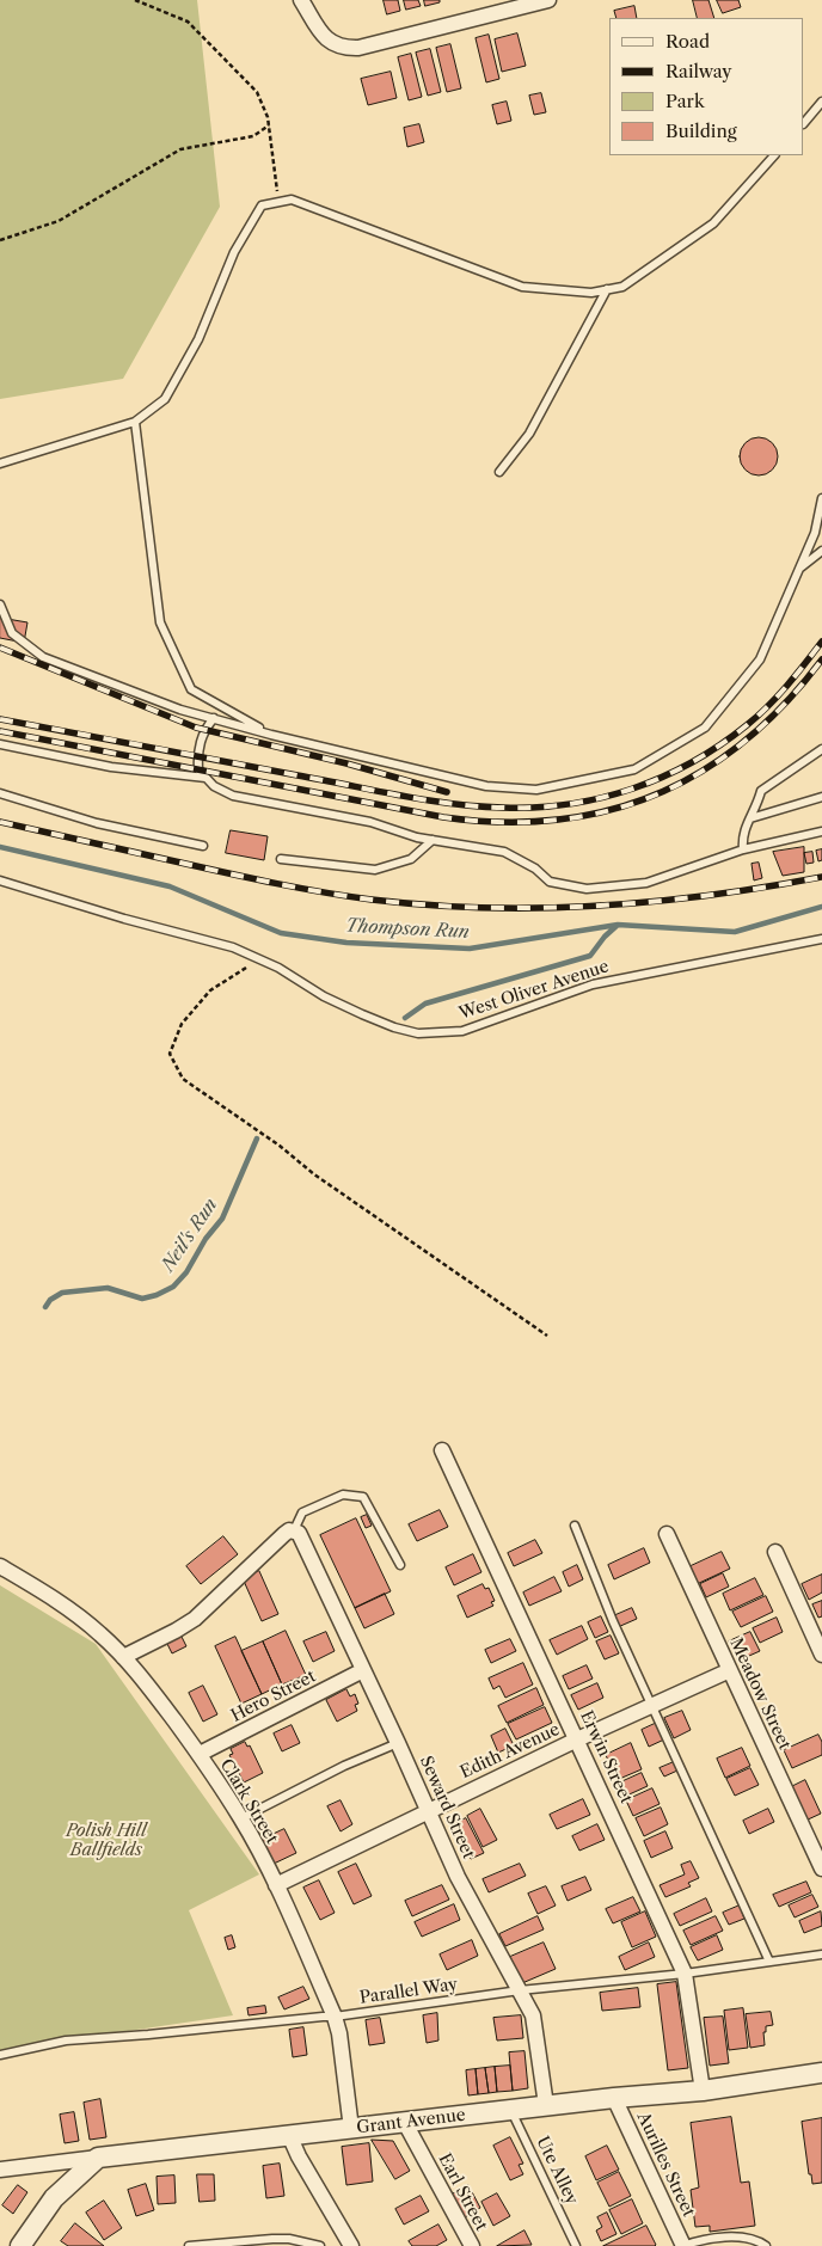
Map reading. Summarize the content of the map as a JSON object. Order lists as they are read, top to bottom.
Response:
{
  "streets": {
    "street": [
      "Meadow Street",
      "Hero Street",
      "Edith Avenue",
      "Erwin Street",
      "Clark Street",
      "Seward Street",
      "Grant Avenue",
      "Aurilles Street",
      "Earl Street"
    ],
    "lane": ["West Oliver Avenue", "Parallel Way", "Ute Alley"]
  },
  "crossings": [
    ["Meadow Street", "Edith Avenue"],
    ["Hero Street", "Clark Street"],
    ["Hero Street", "Seward Street"],
    ["Edith Avenue", "Erwin Street"],
    ["Edith Avenue", "Clark Street"],
    ["Edith Avenue", "Seward Street"],
    ["Erwin Street", "Parallel Way"],
    ["Erwin Street", "Grant Avenue"],
    ["Clark Street", "Parallel Way"],
    ["Clark Street", "Grant Avenue"],
    ["Seward Street", "Parallel Way"],
    ["Seward Street", "Grant Avenue"],
    ["Grant Avenue", "Aurilles Street"],
    ["Grant Avenue", "Ute Alley"],
    ["Grant Avenue", "Earl Street"]
  ],
  "water": ["Thompson Run", "Neil's Run"],
  "parks": ["Polish Hill Ballfields"],
  "legend": [
    "Road",
    "Railway",
    "Park",
    "Building"
  ]
}
